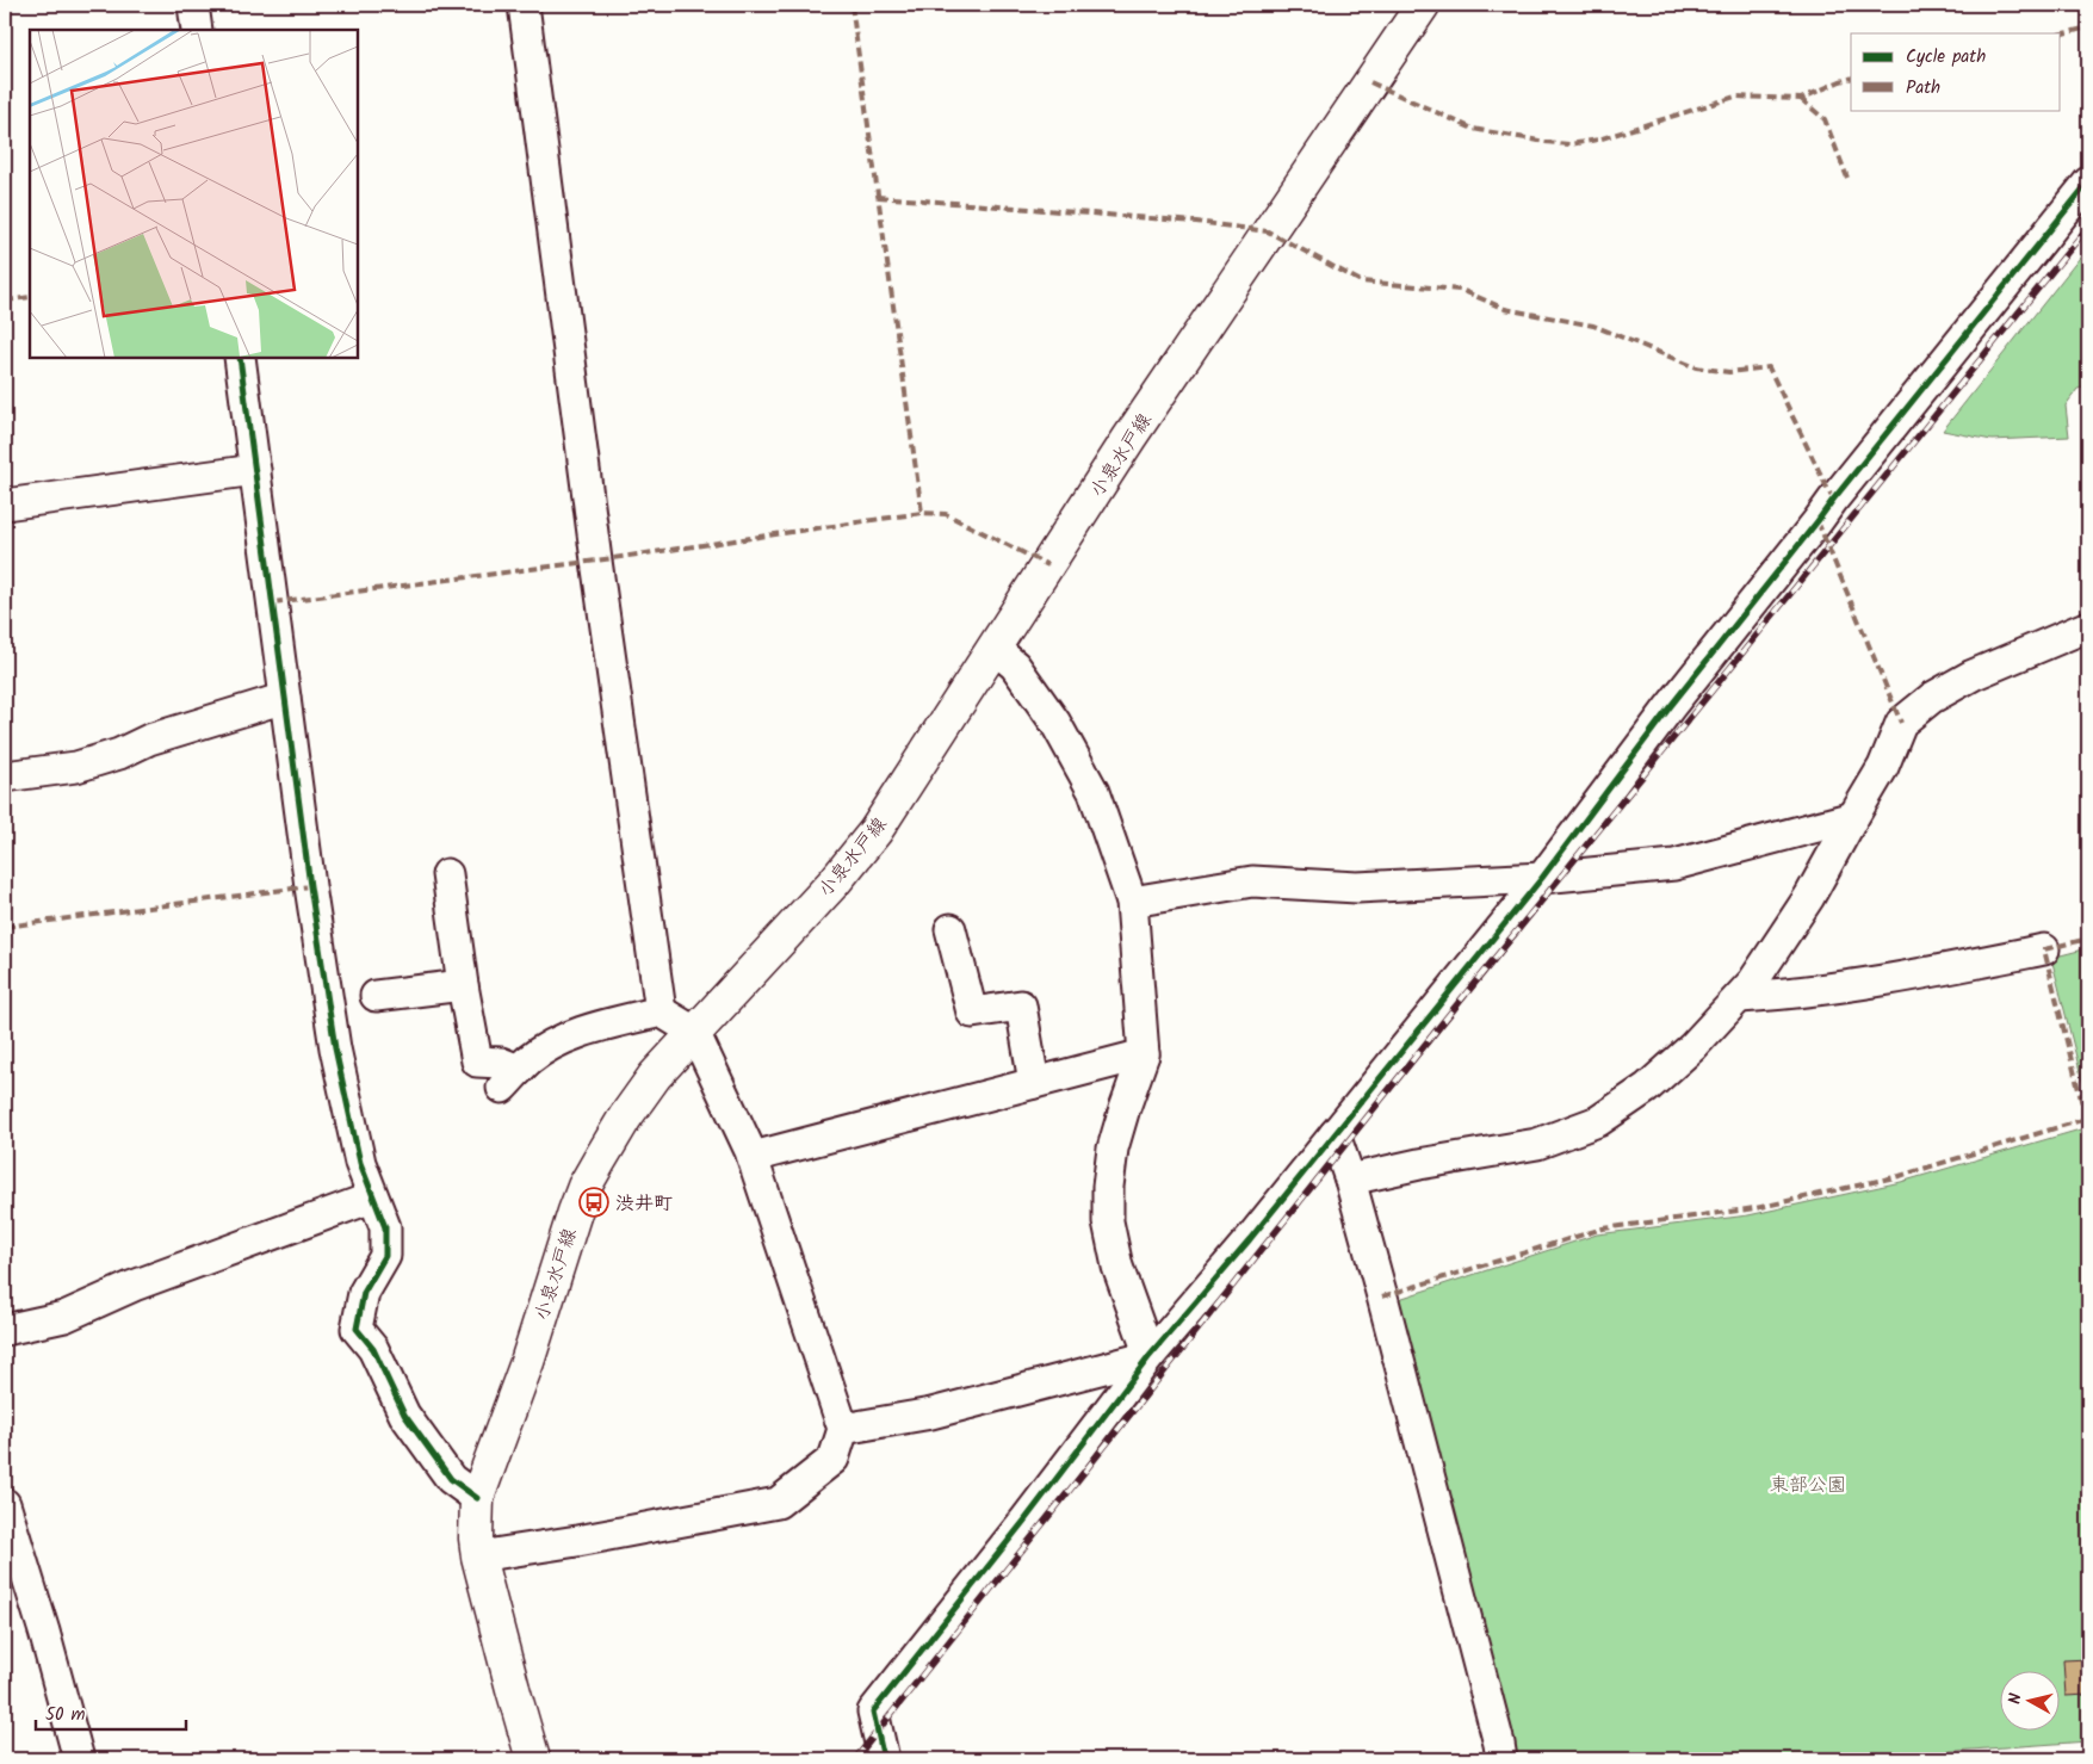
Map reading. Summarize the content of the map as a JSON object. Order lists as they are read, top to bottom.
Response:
{
  "streets": {
    "main road": ["小泉水戸線"]
  },
  "parks": ["東部公園"],
  "places": {
    "bus stop": ["渋井町"]
  },
  "legend": ["Cycle path", "Path"],
  "scale_bar": "50 m",
  "north": "left"
}
